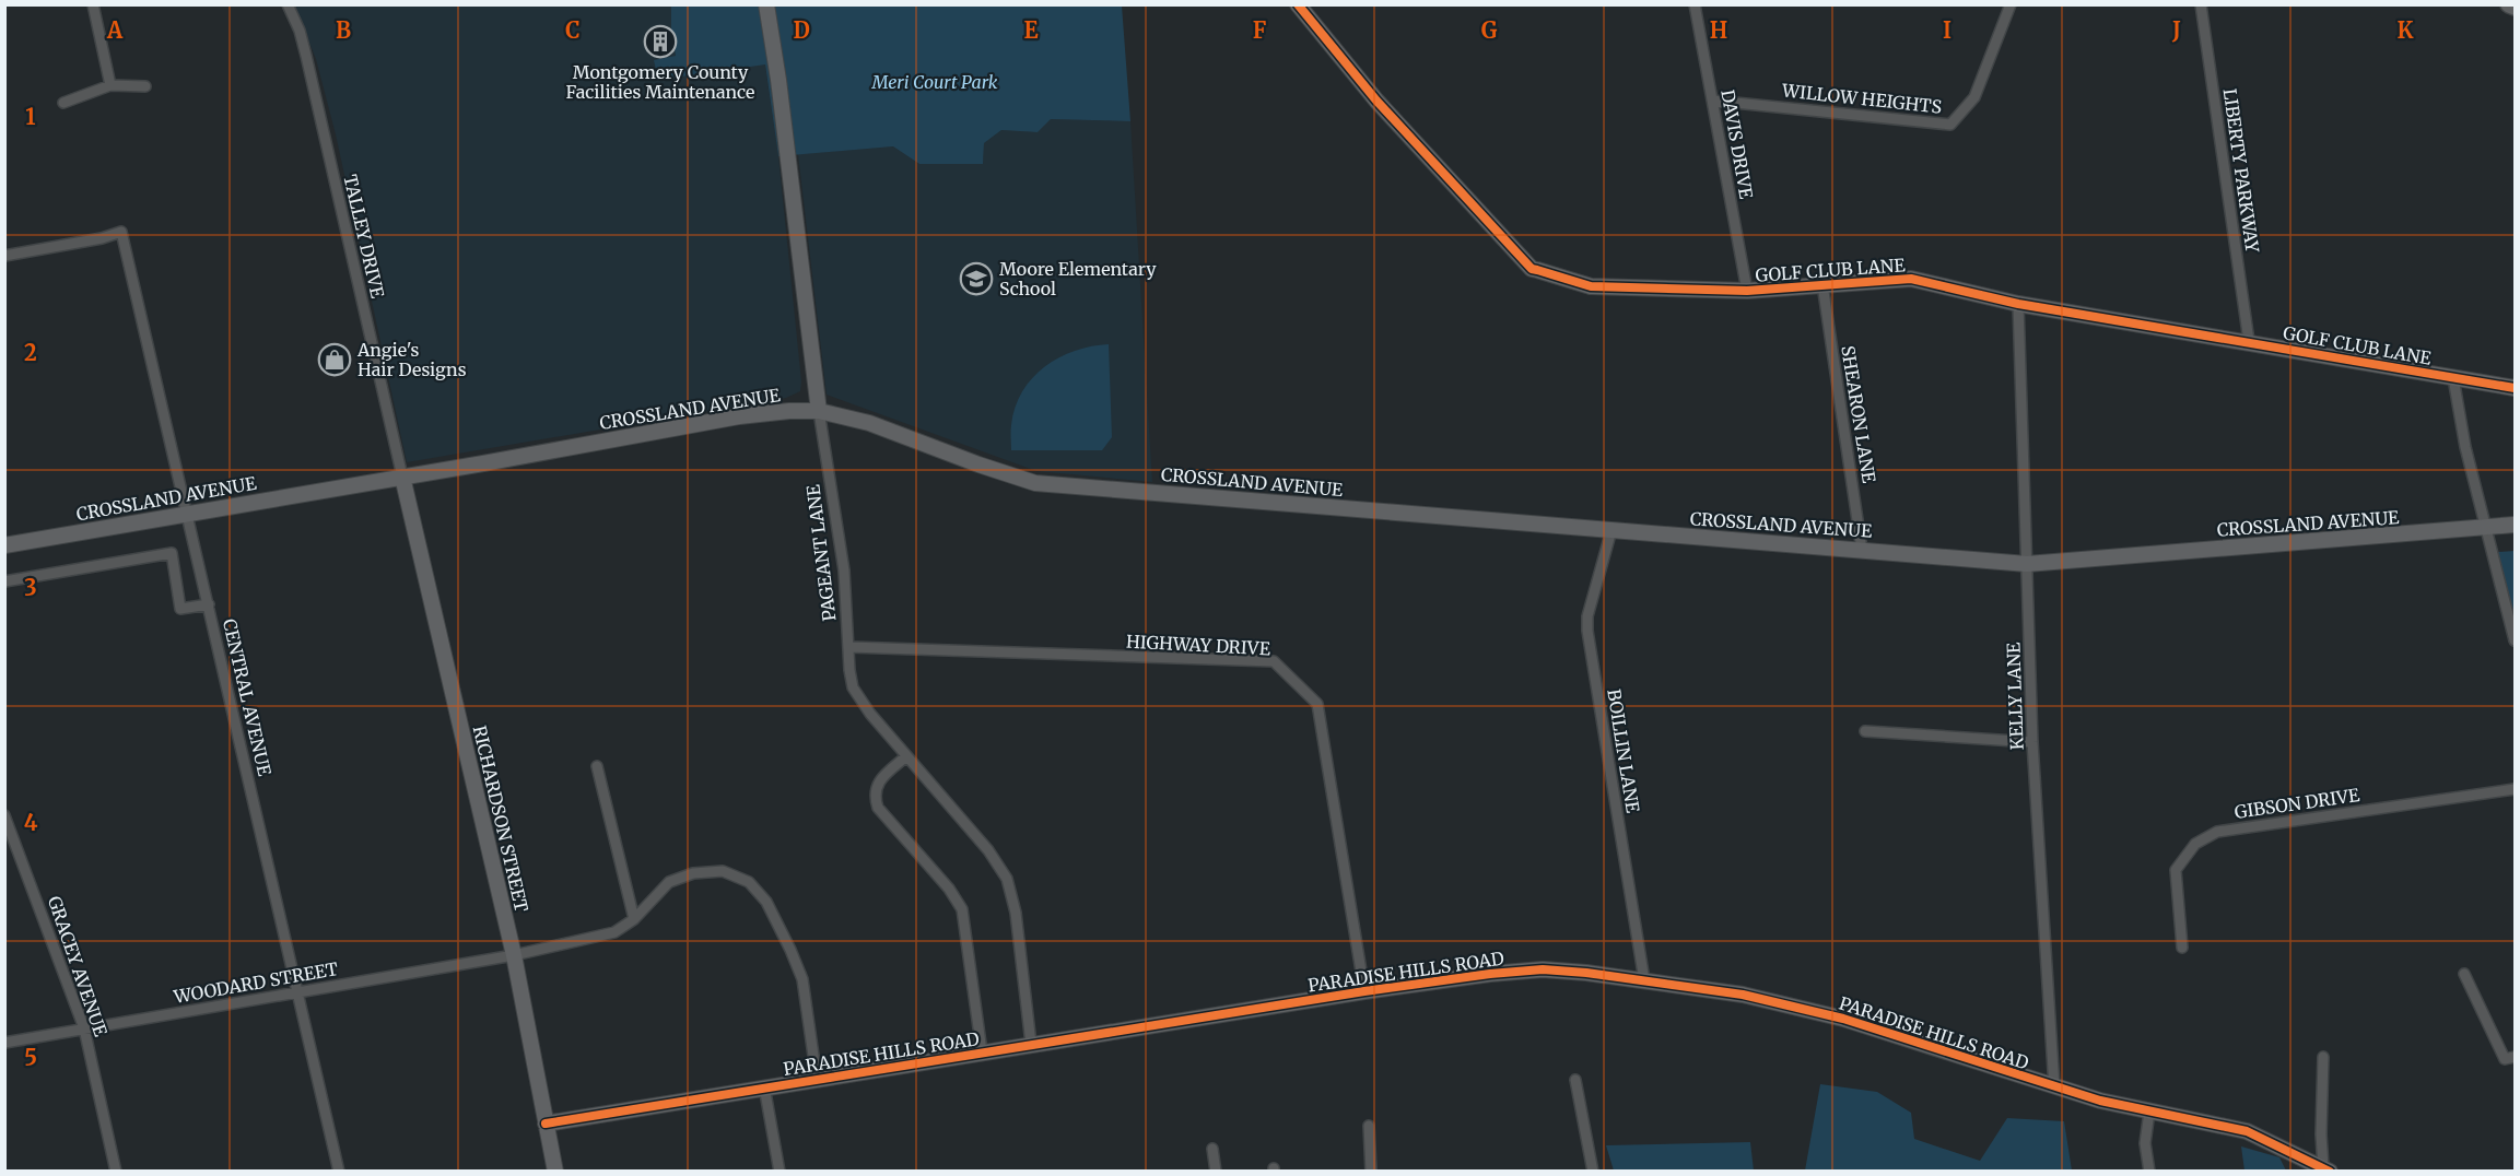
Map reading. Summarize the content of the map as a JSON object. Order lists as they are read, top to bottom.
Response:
{
  "streets": {
    "street": [
      "WILLOW HEIGHTS",
      "DAVIS DRIVE",
      "LIBERTY PARKWAY",
      "TALLEY DRIVE",
      "GOLF CLUB LANE",
      "CROSSLAND AVENUE",
      "SHEARON LANE",
      "PAGEANT LANE",
      "HIGHWAY DRIVE",
      "KELLY LANE",
      "CENTRAL AVENUE",
      "BOILLIN LANE",
      "GIBSON DRIVE",
      "RICHARDSON STREET",
      "GRACEY AVENUE",
      "PARADISE HILLS ROAD",
      "WOODARD STREET"
    ]
  },
  "crossings": [
    ["WILLOW HEIGHTS", "DAVIS DRIVE"],
    ["DAVIS DRIVE", "GOLF CLUB LANE"],
    ["LIBERTY PARKWAY", "GOLF CLUB LANE"],
    ["TALLEY DRIVE", "CROSSLAND AVENUE"],
    ["TALLEY DRIVE", "RICHARDSON STREET"],
    ["GOLF CLUB LANE", "SHEARON LANE"],
    ["GOLF CLUB LANE", "KELLY LANE"],
    ["CROSSLAND AVENUE", "SHEARON LANE"],
    ["CROSSLAND AVENUE", "PAGEANT LANE"],
    ["CROSSLAND AVENUE", "KELLY LANE"],
    ["CROSSLAND AVENUE", "CENTRAL AVENUE"],
    ["CROSSLAND AVENUE", "BOILLIN LANE"],
    ["CROSSLAND AVENUE", "RICHARDSON STREET"],
    ["PAGEANT LANE", "HIGHWAY DRIVE"],
    ["PAGEANT LANE", "PARADISE HILLS ROAD"],
    ["HIGHWAY DRIVE", "PARADISE HILLS ROAD"],
    ["KELLY LANE", "PARADISE HILLS ROAD"],
    ["CENTRAL AVENUE", "WOODARD STREET"],
    ["BOILLIN LANE", "PARADISE HILLS ROAD"],
    ["RICHARDSON STREET", "PARADISE HILLS ROAD"],
    ["RICHARDSON STREET", "WOODARD STREET"],
    ["GRACEY AVENUE", "WOODARD STREET"],
    ["PARADISE HILLS ROAD", "WOODARD STREET"]
  ],
  "parks": ["Meri Court Park"],
  "places": {
    "building": ["Montgomery County Facilities Maintenance"],
    "school or university": ["Moore Elementary School"],
    "shop": ["Angie's Hair Designs"]
  },
  "grid": {
    "columns": [
      "A",
      "B",
      "C",
      "D",
      "E",
      "F",
      "G",
      "H",
      "I",
      "J",
      "K"
    ],
    "rows": [
      "1",
      "2",
      "3",
      "4",
      "5"
    ]
  }
}
